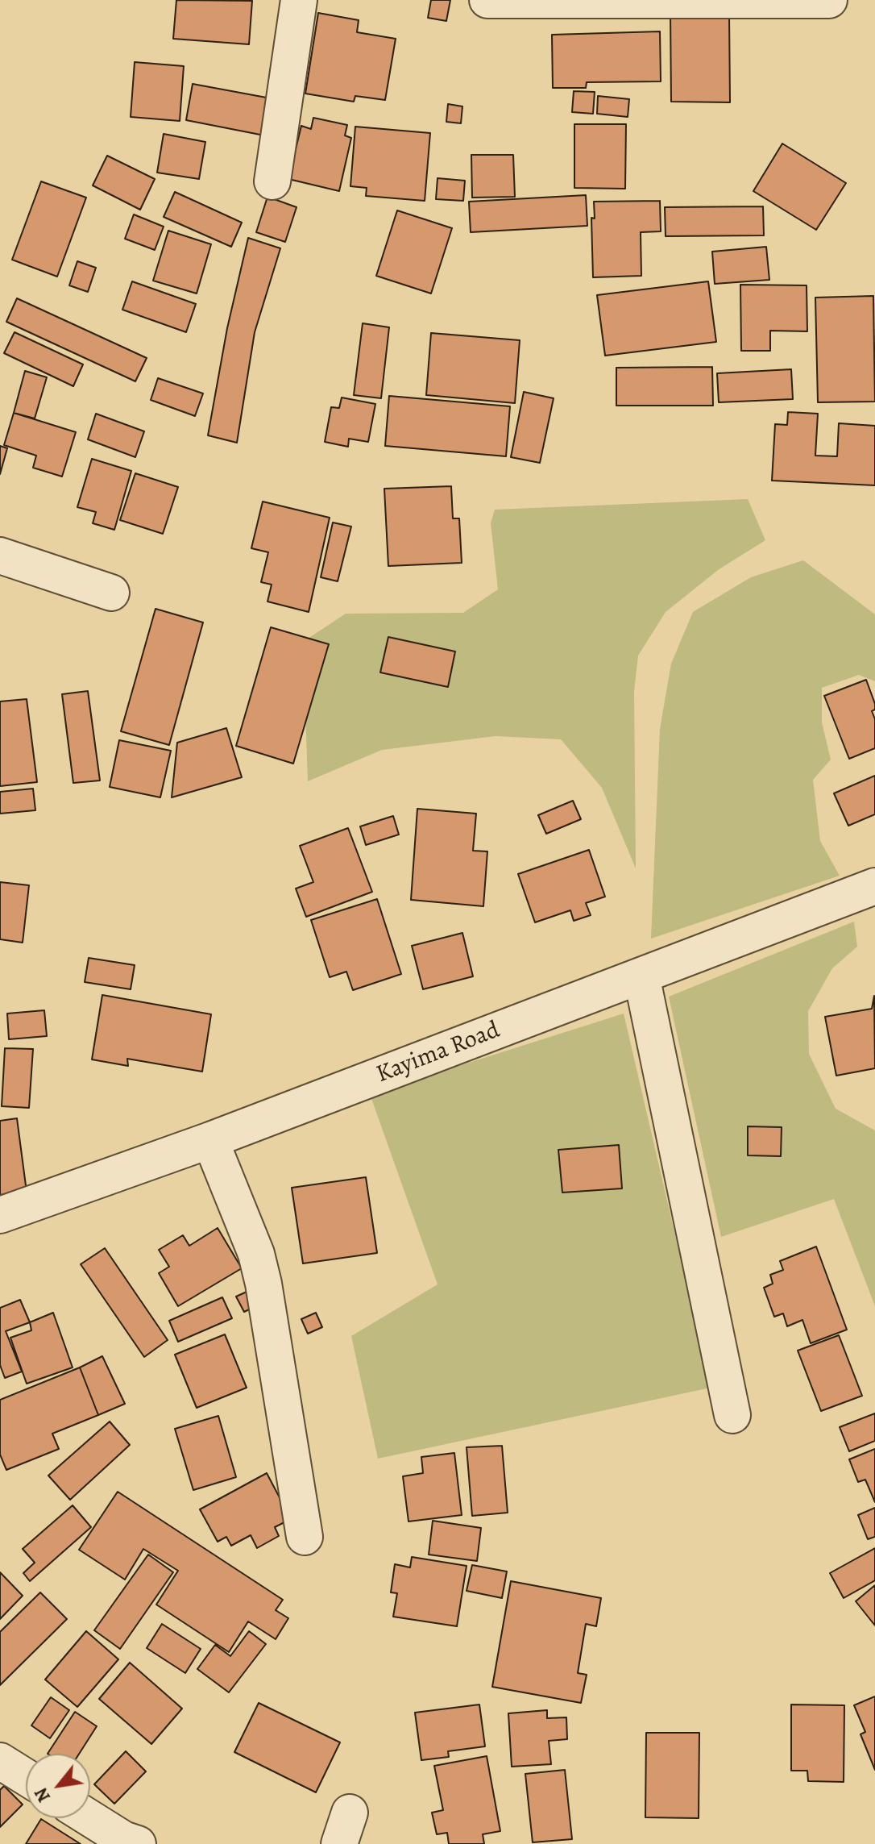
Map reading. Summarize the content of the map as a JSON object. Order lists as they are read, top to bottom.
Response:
{
  "streets": {
    "street": ["Kayima Road"]
  },
  "north": "bottom left"
}
